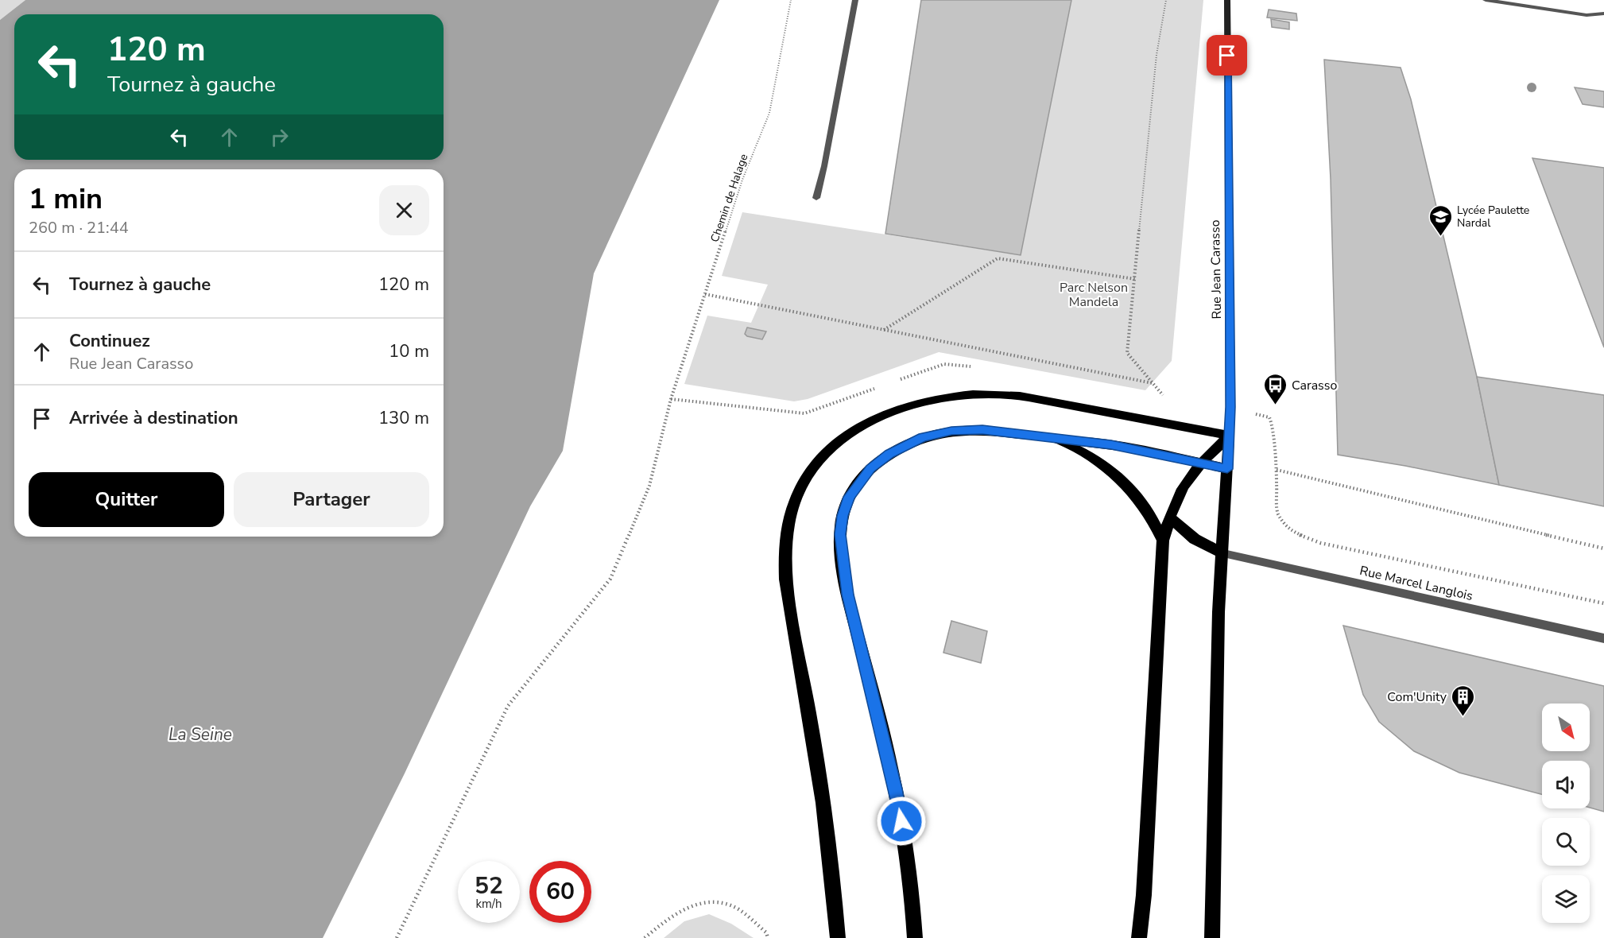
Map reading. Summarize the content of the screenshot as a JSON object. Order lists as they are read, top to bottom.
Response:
{
  "streets": {
    "street": ["Rue Jean Carasso", "Rue Marcel Langlois"],
    "path": ["Chemin de Halage"]
  },
  "water": ["La Seine"],
  "parks": ["Parc Nelson Mandela"],
  "places": {
    "school or university": ["Lycée Paulette Nardal"],
    "bus stop": ["Carasso"],
    "building": ["Com'Unity"]
  },
  "north": "bottom right",
  "page": {
    "turn": ["120 m", "Tournez à gauche"],
    "heading": ["1 min", "260 m · 21:44"],
    "list": [
      {
        "name": "Tournez à gauche",
        "value": "120 m"
      },
      {
        "name": "Continuez",
        "note": "Rue Jean Carasso",
        "value": "10 m"
      },
      {
        "name": "Arrivée à destination",
        "value": "130 m"
      }
    ],
    "buttons": ["Quitter", "Partager"],
    "speed": "52 km/h",
    "limit": "60"
  }
}
